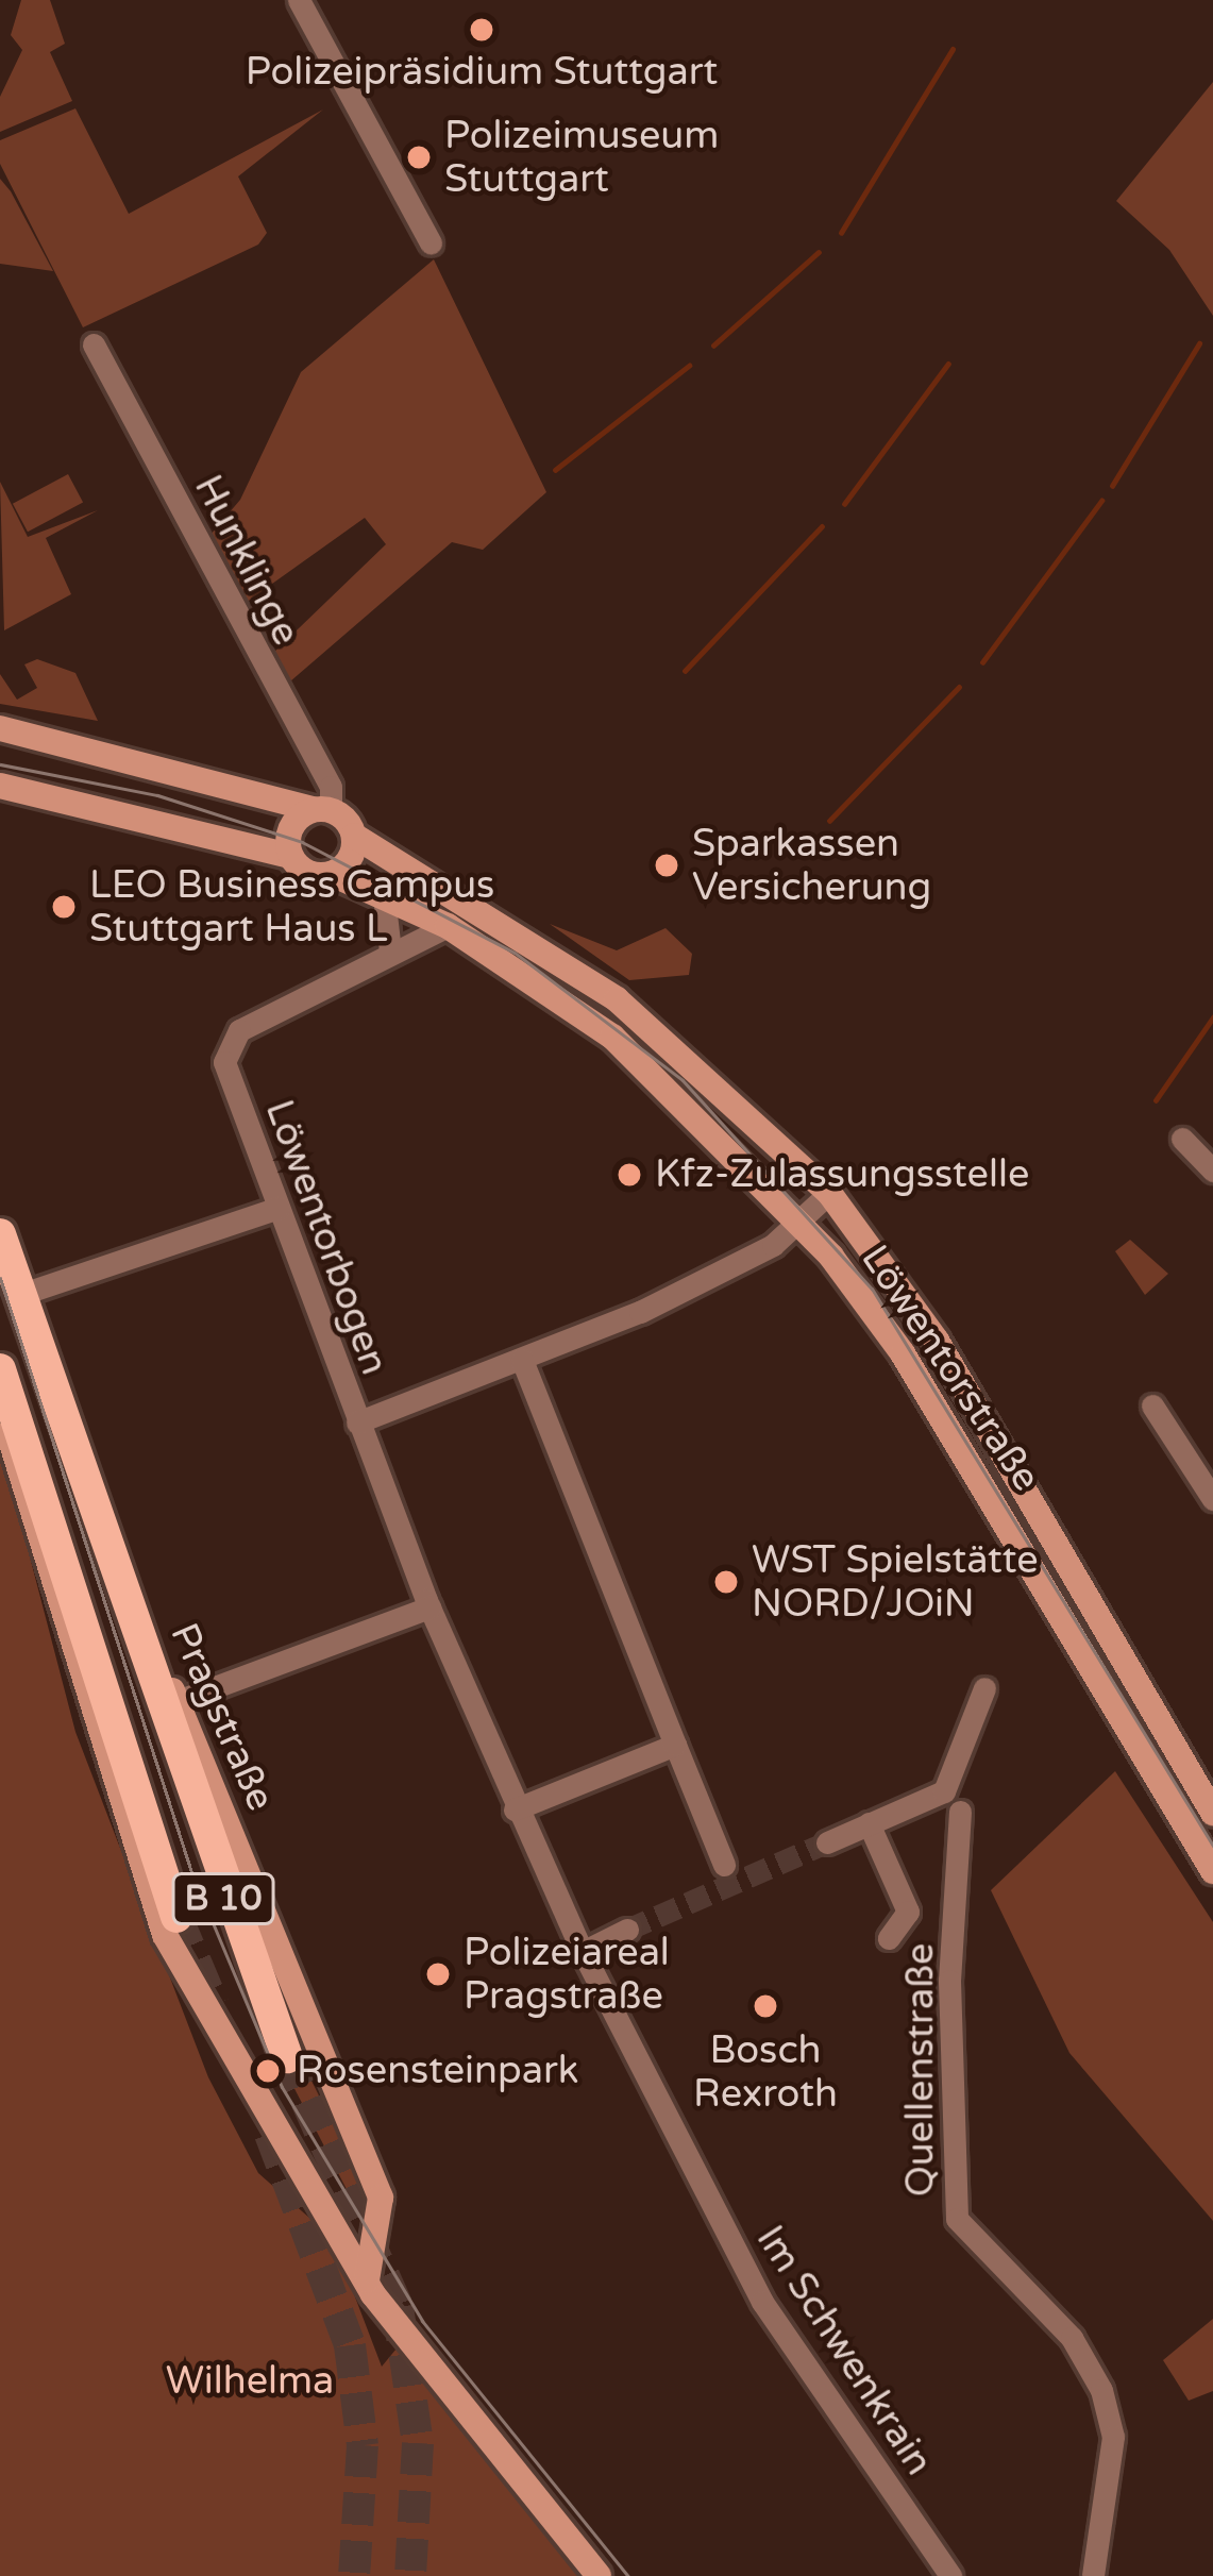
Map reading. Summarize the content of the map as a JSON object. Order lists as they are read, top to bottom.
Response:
{
  "streets": {
    "main road": ["Löwentorstraße", "Pragstraße", "B 10"],
    "street": [
      "Hunklinge",
      "Löwentorbogen",
      "Quellenstraße",
      "Im Schwenkrain"
    ]
  },
  "crossings": [
    ["Hunklinge", "Löwentorstraße"],
    ["Löwentorbogen", "Löwentorstraße"],
    ["Pragstraße", "B 10"]
  ],
  "parks": ["Wilhelma"],
  "places": [
    "Polizeipräsidium Stuttgart",
    "Polizeimuseum Stuttgart",
    "Sparkassen Versicherung",
    "LEO Business Campus Stuttgart Haus L",
    "Kfz-Zulassungsstelle",
    "WST Spielstätte NORD/JOiN",
    "Polizeiareal Pragstraße",
    "Bosch Rexroth",
    "Rosensteinpark"
  ]
}
